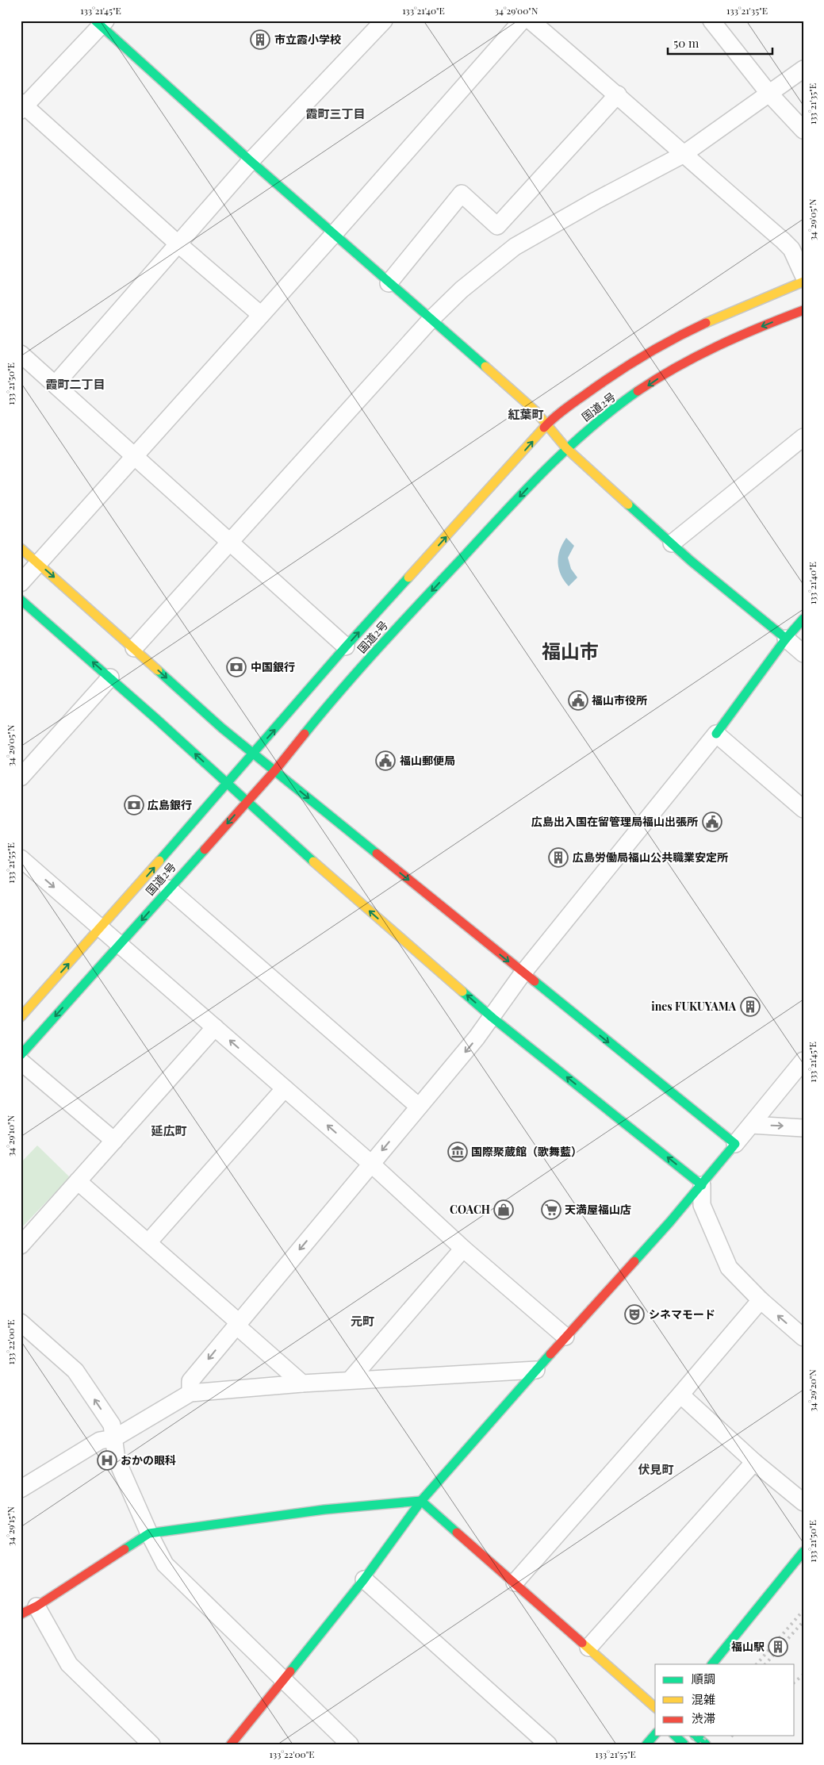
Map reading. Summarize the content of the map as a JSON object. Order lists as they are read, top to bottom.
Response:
{
  "streets": {
    "main road": ["国道2号"]
  },
  "districts": [
    "霞町三丁目",
    "霞町二丁目",
    "紅葉町",
    "福山市",
    "延広町",
    "元町",
    "伏見町"
  ],
  "places": {
    "building": [
      "市立霞小学校",
      "広島労働局福山公共職業安定所",
      "ines FUKUYAMA",
      "福山駅"
    ],
    "bank": ["中国銀行", "広島銀行"],
    "public building": ["福山市役所", "福山郵便局", "広島出入国在留管理局福山出張所"],
    "museum": ["国際聚蔵館（歌舞藍）"],
    "shop": ["COACH"],
    "supermarket": ["天満屋福山店"],
    "theatre": ["シネマモード"],
    "hospital": ["おかの眼科"]
  },
  "legend": ["順調", "混雑", "渋滞"],
  "scale_bar": "50 m",
  "coordinates": [
    "133°21'45\"E",
    "133°21'40\"E",
    "34°29'00\"N",
    "133°21'35\"E",
    "34°29'05\"N",
    "133°21'50\"E",
    "133°21'55\"E",
    "34°29'10\"N",
    "133°22'00\"E",
    "34°29'20\"N",
    "34°29'15\"N"
  ]
}
